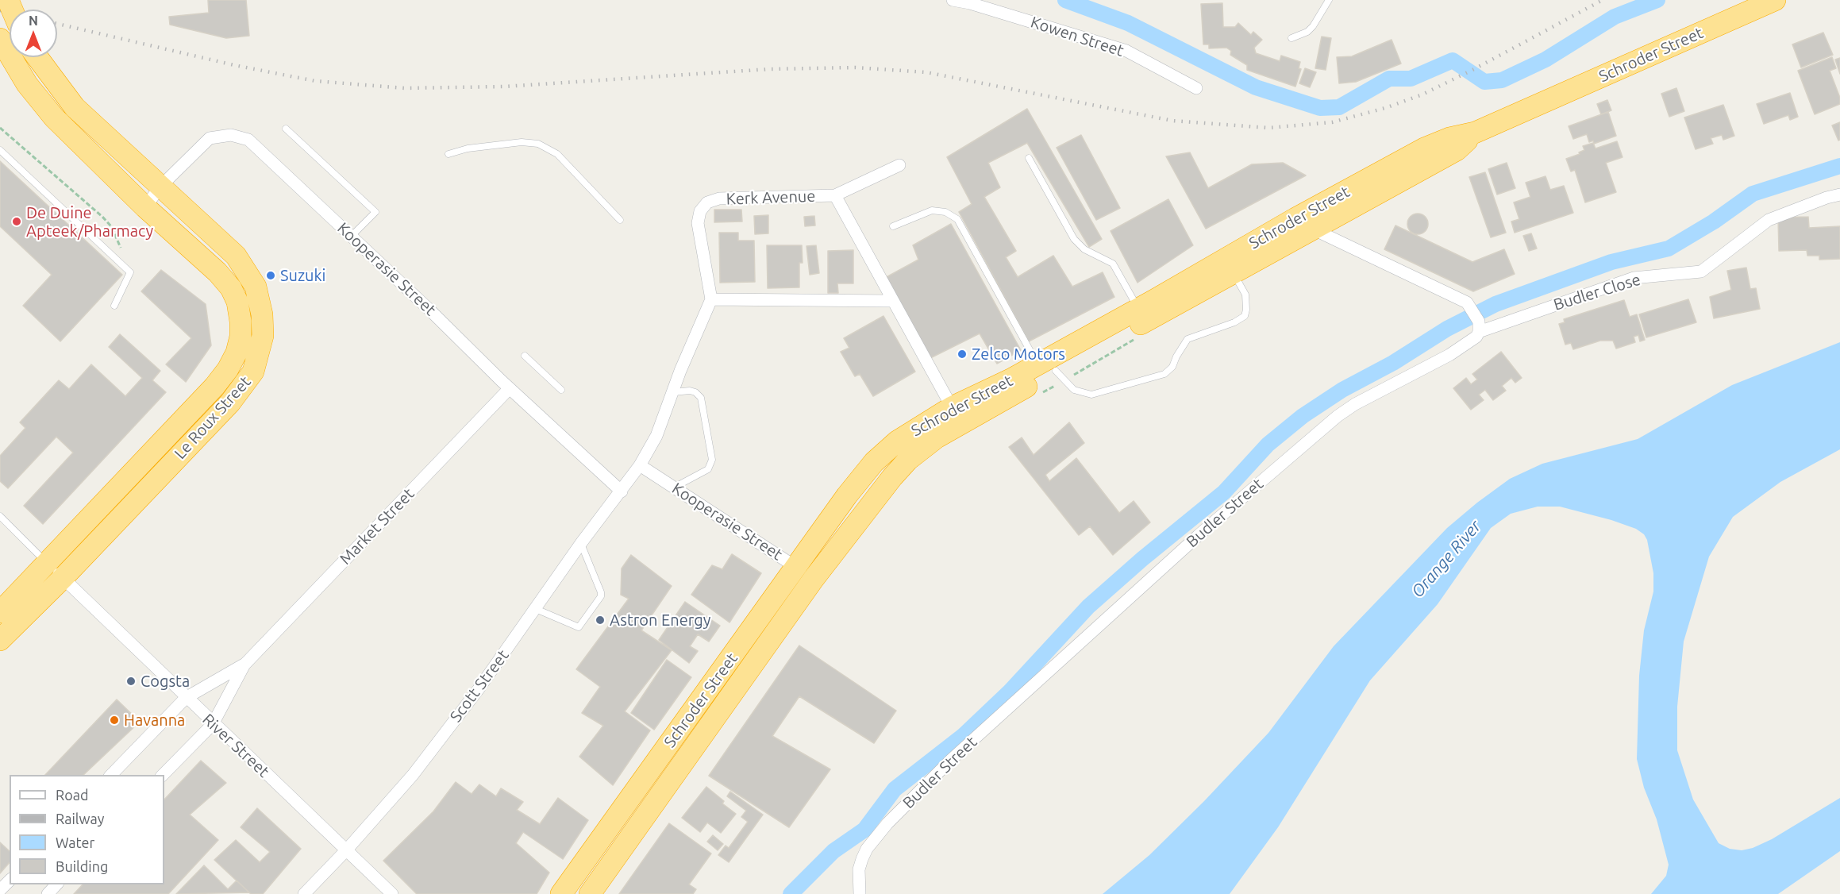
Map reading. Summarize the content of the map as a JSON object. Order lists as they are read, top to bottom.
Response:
{
  "streets": {
    "highway": ["Schroder Street", "Le Roux Street"],
    "street": [
      "Kowen Street",
      "Kerk Avenue",
      "Kooperasie Street",
      "Budler Close",
      "Budler Street",
      "Market Street",
      "Scott Street",
      "River Street"
    ]
  },
  "crossings": [
    ["Schroder Street", "Kooperasie Street"],
    ["Kooperasie Street", "Le Roux Street"],
    ["Kooperasie Street", "Market Street"],
    ["Kooperasie Street", "Scott Street"],
    ["Budler Close", "Budler Street"],
    ["Le Roux Street", "River Street"],
    ["Market Street", "River Street"],
    ["Scott Street", "River Street"]
  ],
  "water": ["Orange River"],
  "places": [
    "De Duine Apteek/Pharmacy",
    "Suzuki",
    "Zelco Motors",
    "Astron Energy",
    "Cogsta",
    "Havanna"
  ],
  "legend": [
    "Road",
    "Railway",
    "Water",
    "Building"
  ],
  "north": "top"
}
